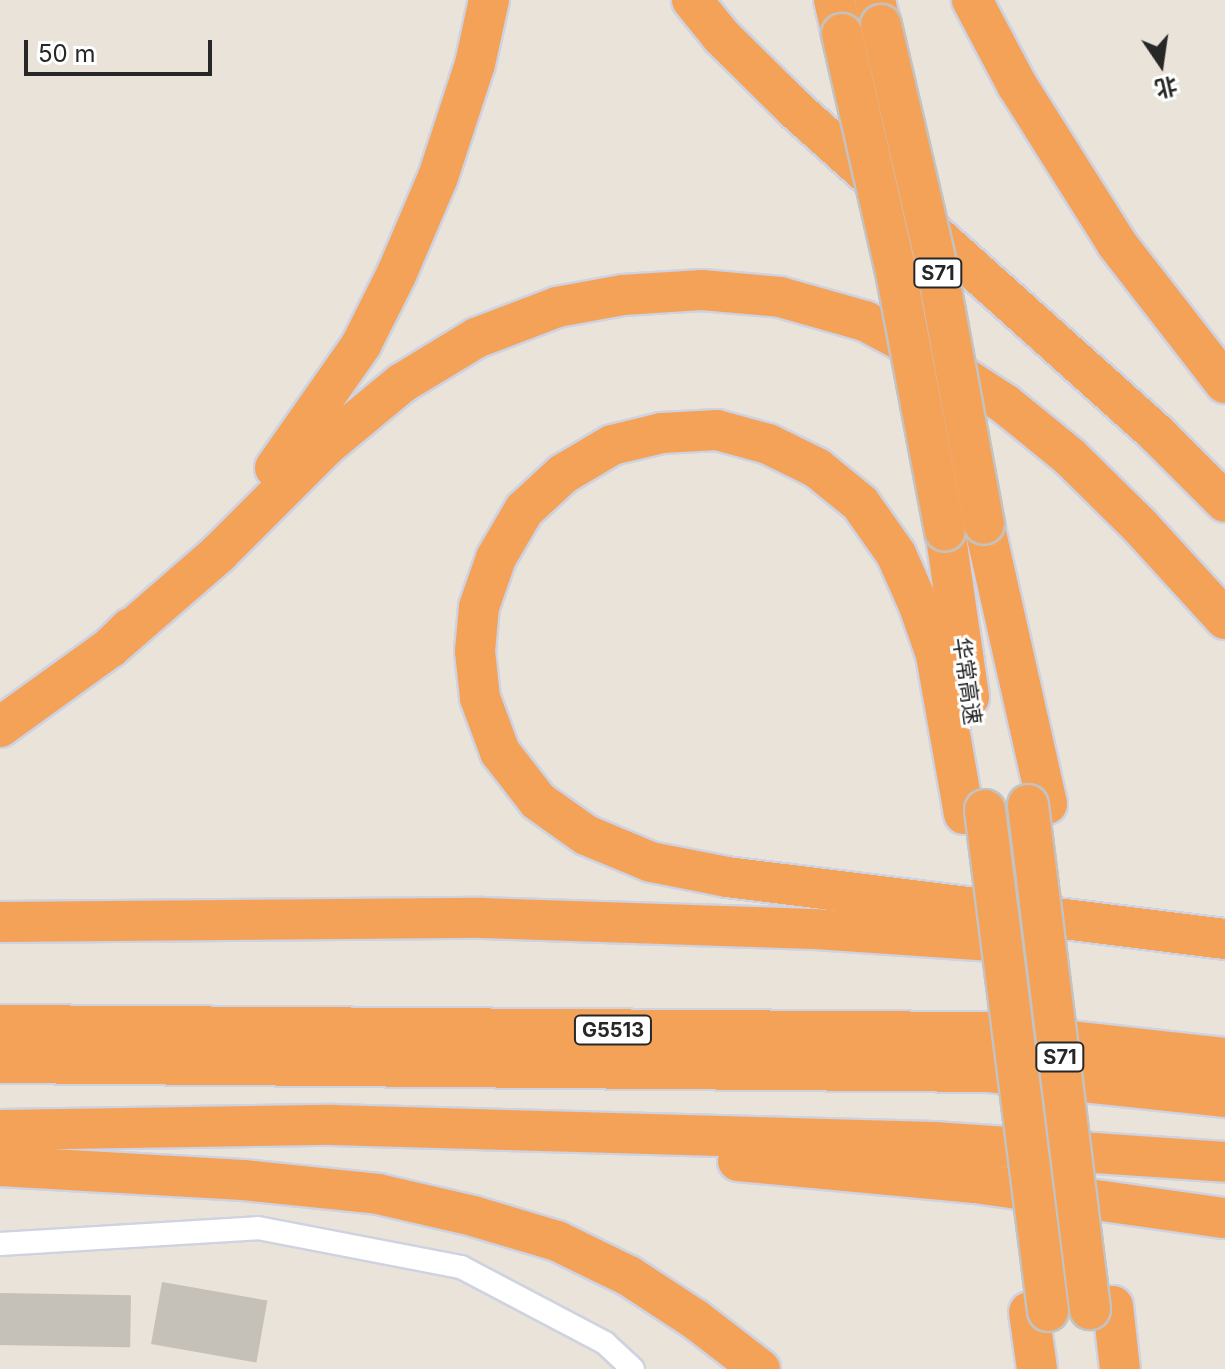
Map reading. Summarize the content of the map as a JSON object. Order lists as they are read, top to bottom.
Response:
{
  "streets": {
    "highway": ["S71", "华常高速", "G5513"]
  },
  "scale_bar": "50 m",
  "north": "bottom"
}
